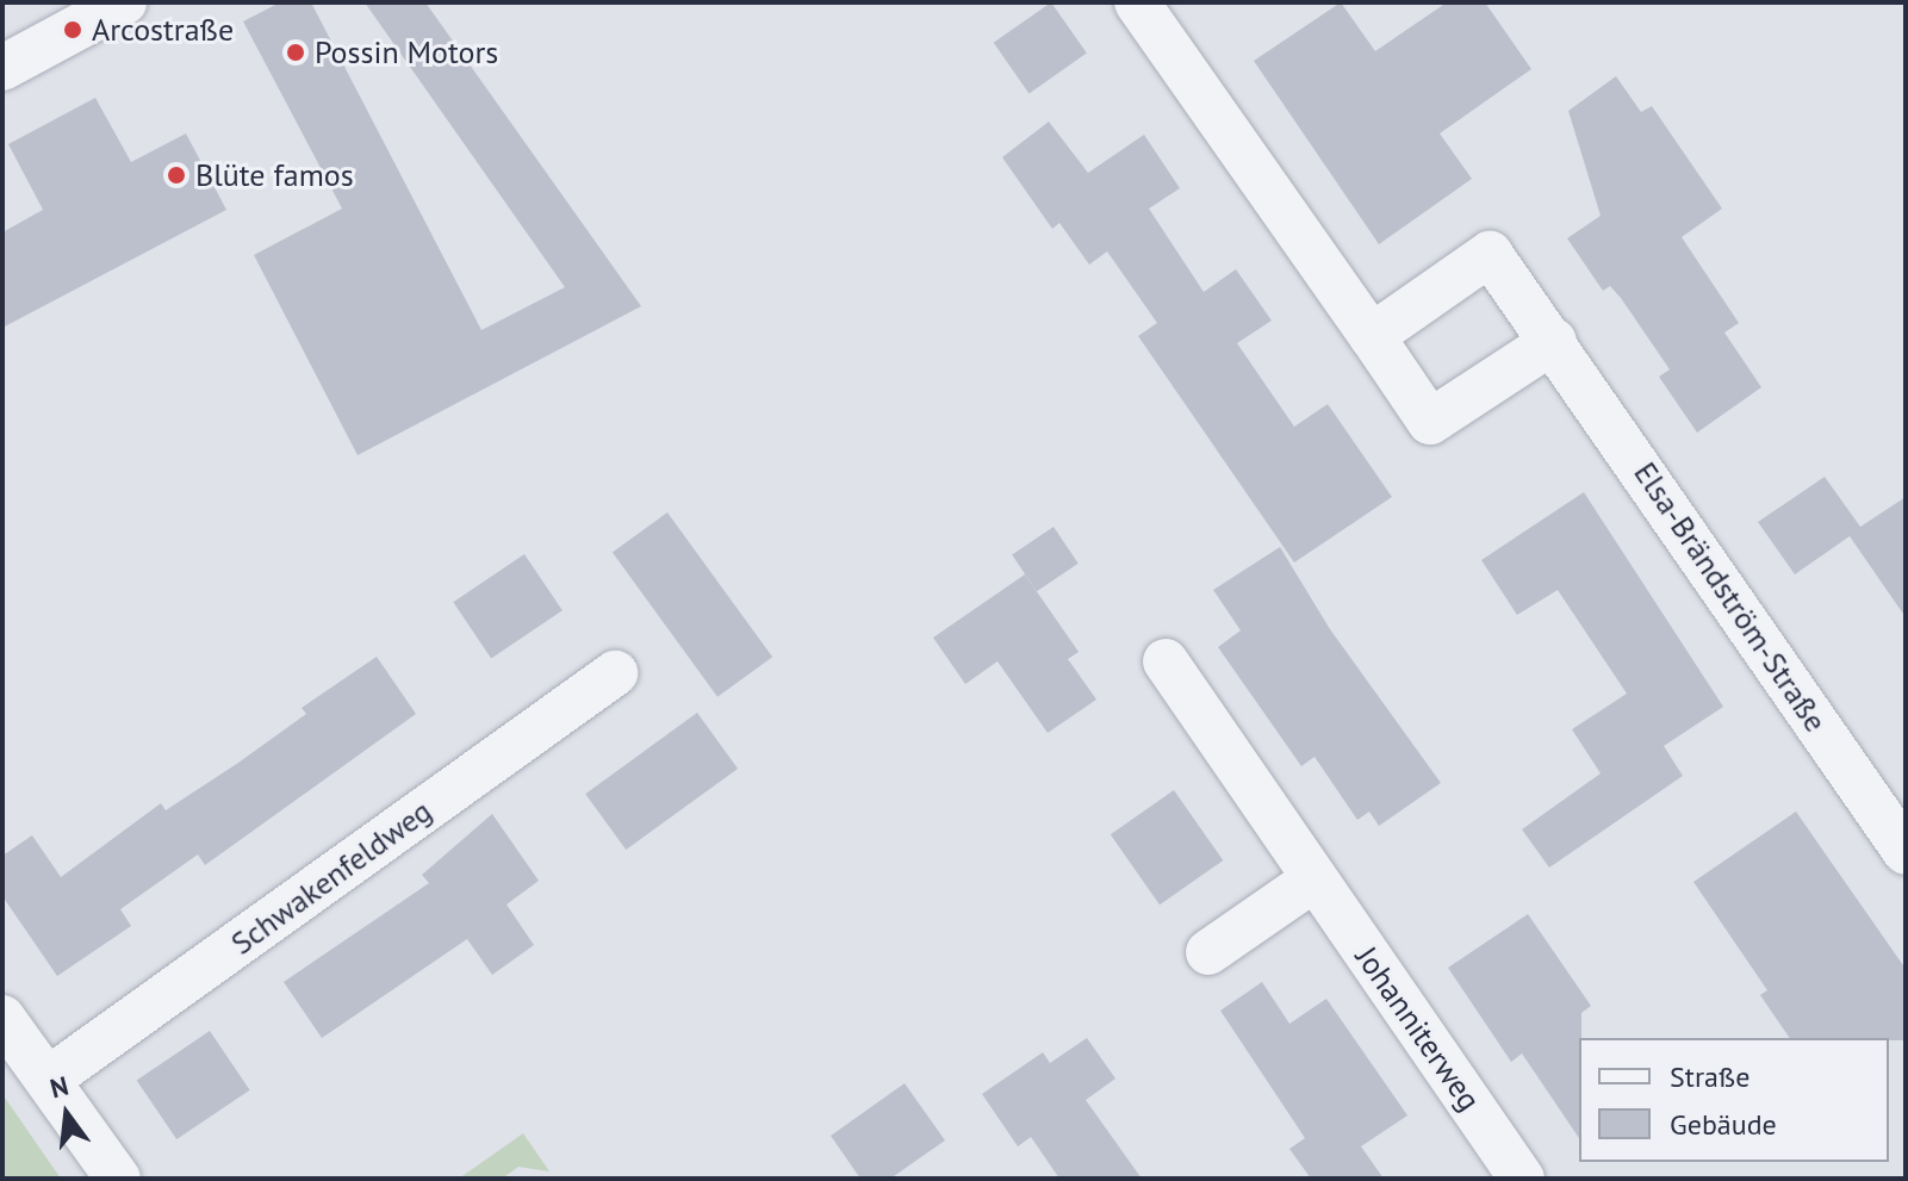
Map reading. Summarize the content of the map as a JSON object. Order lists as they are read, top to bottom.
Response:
{
  "streets": {
    "street": ["Elsa-Brändström-Straße", "Schwakenfeldweg", "Johanniterweg"]
  },
  "places": ["Arcostraße", "Possin Motors", "Blüte famos"],
  "legend": ["Straße", "Gebäude"],
  "north": "top"
}
